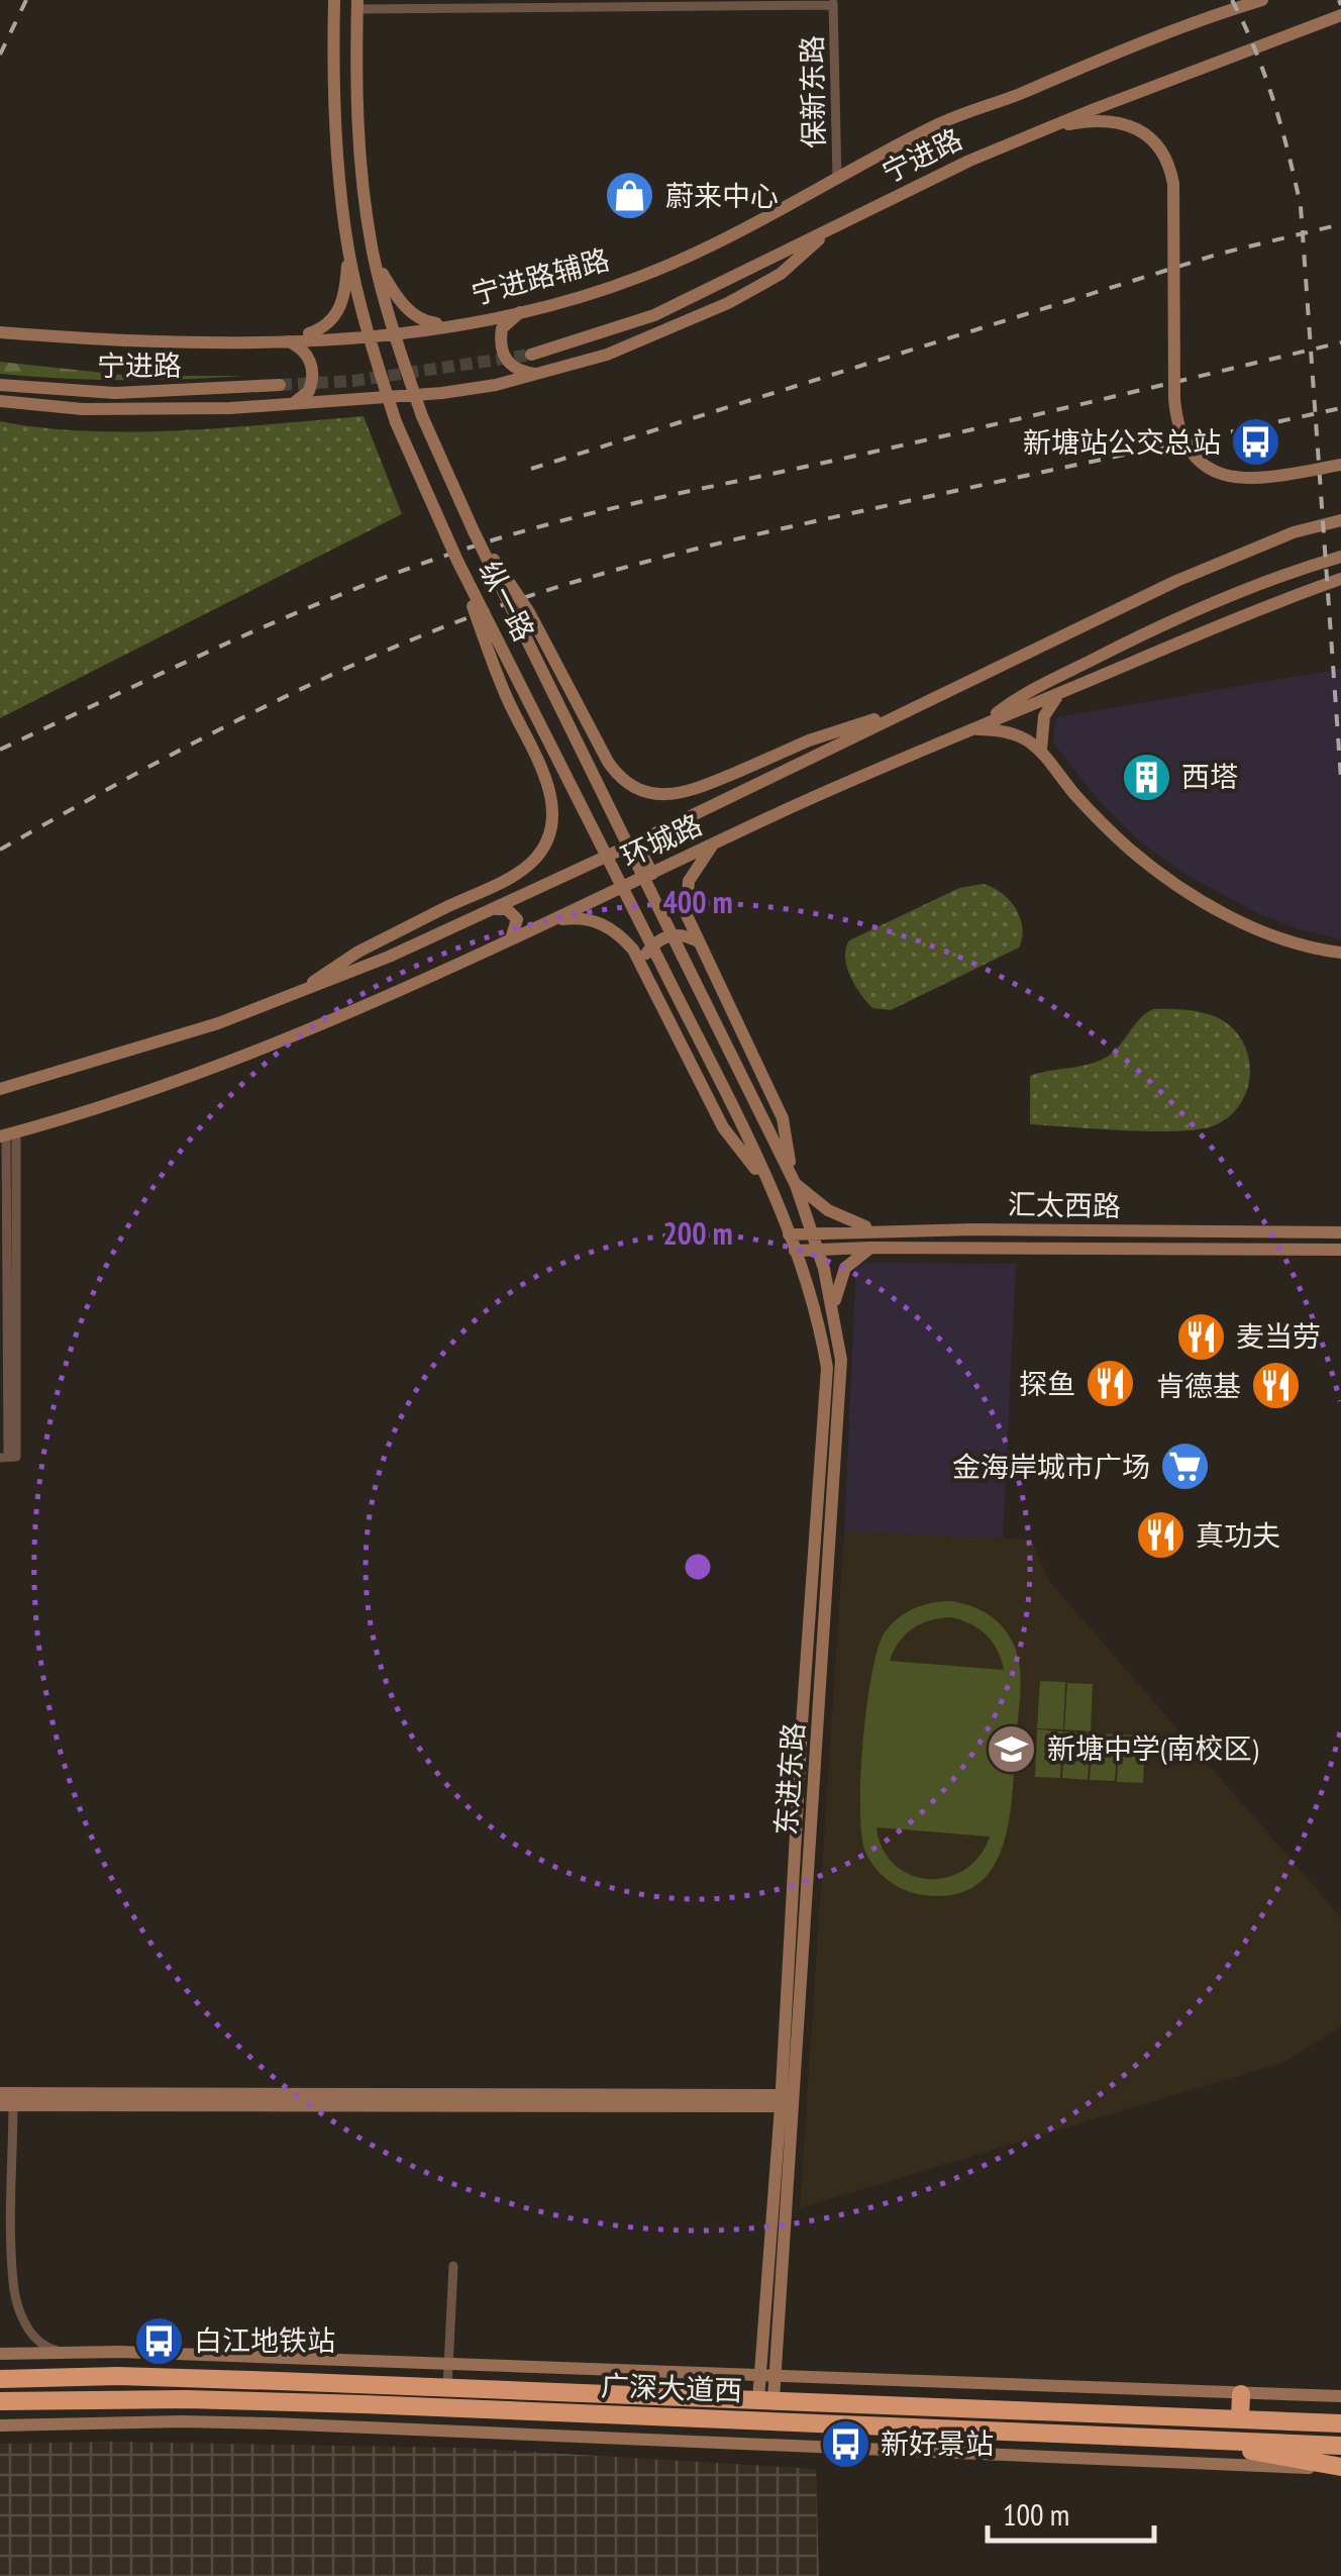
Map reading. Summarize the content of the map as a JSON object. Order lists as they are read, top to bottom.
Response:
{
  "streets": {
    "highway": ["广深大道西"],
    "street": [
      "保新东路",
      "宁进路",
      "宁进路辅路",
      "纵一路",
      "环城路",
      "汇太西路",
      "东进东路"
    ]
  },
  "crossings": [
    ["保新东路", "宁进路辅路"],
    ["保新东路", "纵一路"],
    ["宁进路辅路", "纵一路"],
    ["纵一路", "东进东路"],
    ["汇太西路", "东进东路"],
    ["东进东路", "广深大道西"]
  ],
  "places": {
    "shop": ["蔚来中心"],
    "bus stop": ["新塘站公交总站", "白江地铁站", "新好景站"],
    "building": ["西塔"],
    "restaurant": [
      "麦当劳",
      "探鱼",
      "肯德基",
      "真功夫"
    ],
    "supermarket": ["金海岸城市广场"],
    "school or university": ["新塘中学(南校区)"]
  },
  "scale_bar": "100 m",
  "rings": ["400 m", "200 m"]
}
